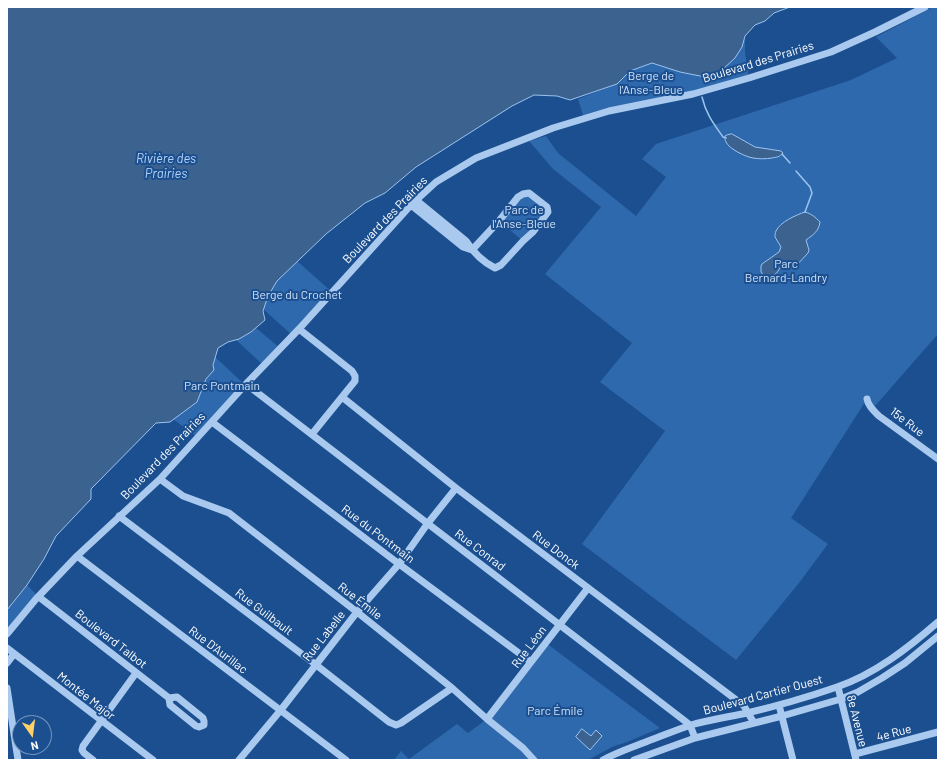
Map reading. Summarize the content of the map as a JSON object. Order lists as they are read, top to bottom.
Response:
{
  "streets": {
    "street": [
      "Boulevard des Prairies",
      "15e Rue",
      "Rue du Pontmain",
      "Rue Conrad",
      "Rue Donck",
      "Rue Émile",
      "Rue Guilbault",
      "Rue Labelle",
      "Boulevard Talbot",
      "Rue Léon",
      "Rue D'Aurillac",
      "Boulevard Cartier Ouest",
      "Montée Major",
      "8e Avenue",
      "4e Rue"
    ]
  },
  "crossings": [
    ["Boulevard des Prairies", "Rue du Pontmain"],
    ["Boulevard des Prairies", "Rue Conrad"],
    ["Boulevard des Prairies", "Rue Émile"],
    ["Boulevard des Prairies", "Rue Guilbault"],
    ["Boulevard des Prairies", "Boulevard Talbot"],
    ["Boulevard des Prairies", "Rue D'Aurillac"],
    ["Rue du Pontmain", "Rue Labelle"],
    ["Rue du Pontmain", "Rue Léon"],
    ["Rue Conrad", "Rue Labelle"],
    ["Rue Conrad", "Rue Léon"],
    ["Rue Conrad", "Boulevard Cartier Ouest"],
    ["Rue Donck", "Rue Labelle"],
    ["Rue Donck", "Rue Léon"],
    ["Rue Donck", "Boulevard Cartier Ouest"],
    ["Rue Émile", "Rue Guilbault"],
    ["Rue Émile", "Rue Labelle"],
    ["Rue Émile", "Rue Léon"],
    ["Rue Guilbault", "Rue Labelle"],
    ["Rue Labelle", "Rue D'Aurillac"],
    ["Boulevard Cartier Ouest", "8e Avenue"],
    ["8e Avenue", "4e Rue"]
  ],
  "water": ["Rivière des Prairies"],
  "parks": [
    "Berge de l'Anse-Bleue",
    "Parc de l'Anse-Bleue",
    "Parc Bernard-Landry",
    "Berge du Crochet",
    "Parc Pontmain",
    "Parc Émile"
  ],
  "north": "bottom"
}
